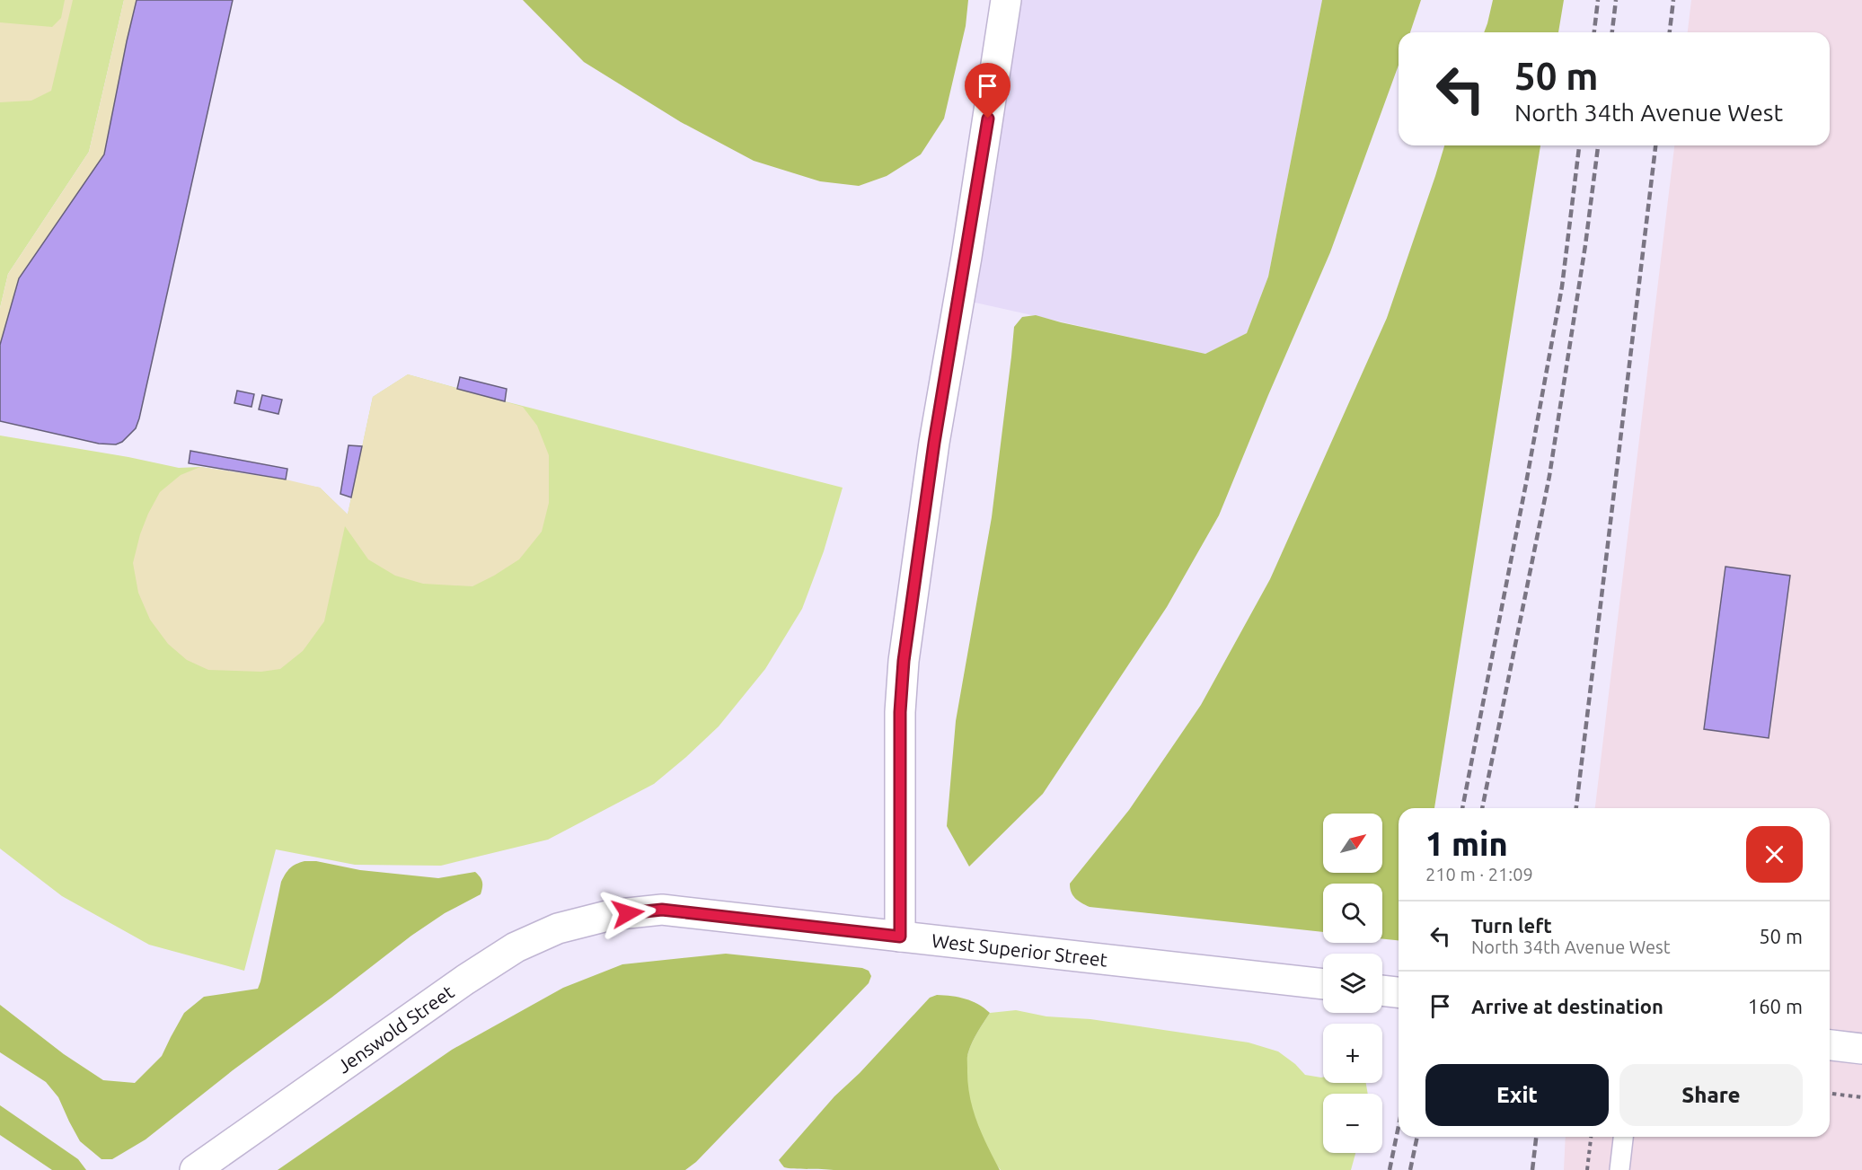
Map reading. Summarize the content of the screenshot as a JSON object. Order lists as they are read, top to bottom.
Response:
{
  "streets": {
    "street": ["West Superior Street", "Jenswold Street"]
  },
  "crossings": [
    ["West Superior Street", "Jenswold Street"]
  ],
  "north": "top right",
  "page": {
    "turn": ["50 m", "North 34th Avenue West"],
    "heading": ["1 min", "210 m · 21:09"],
    "map_buttons": ["+", "−"],
    "list": [
      {
        "name": "Turn left",
        "note": "North 34th Avenue West",
        "value": "50 m"
      },
      {
        "name": "Arrive at destination",
        "value": "160 m"
      }
    ],
    "buttons": ["Exit", "Share"]
  }
}
